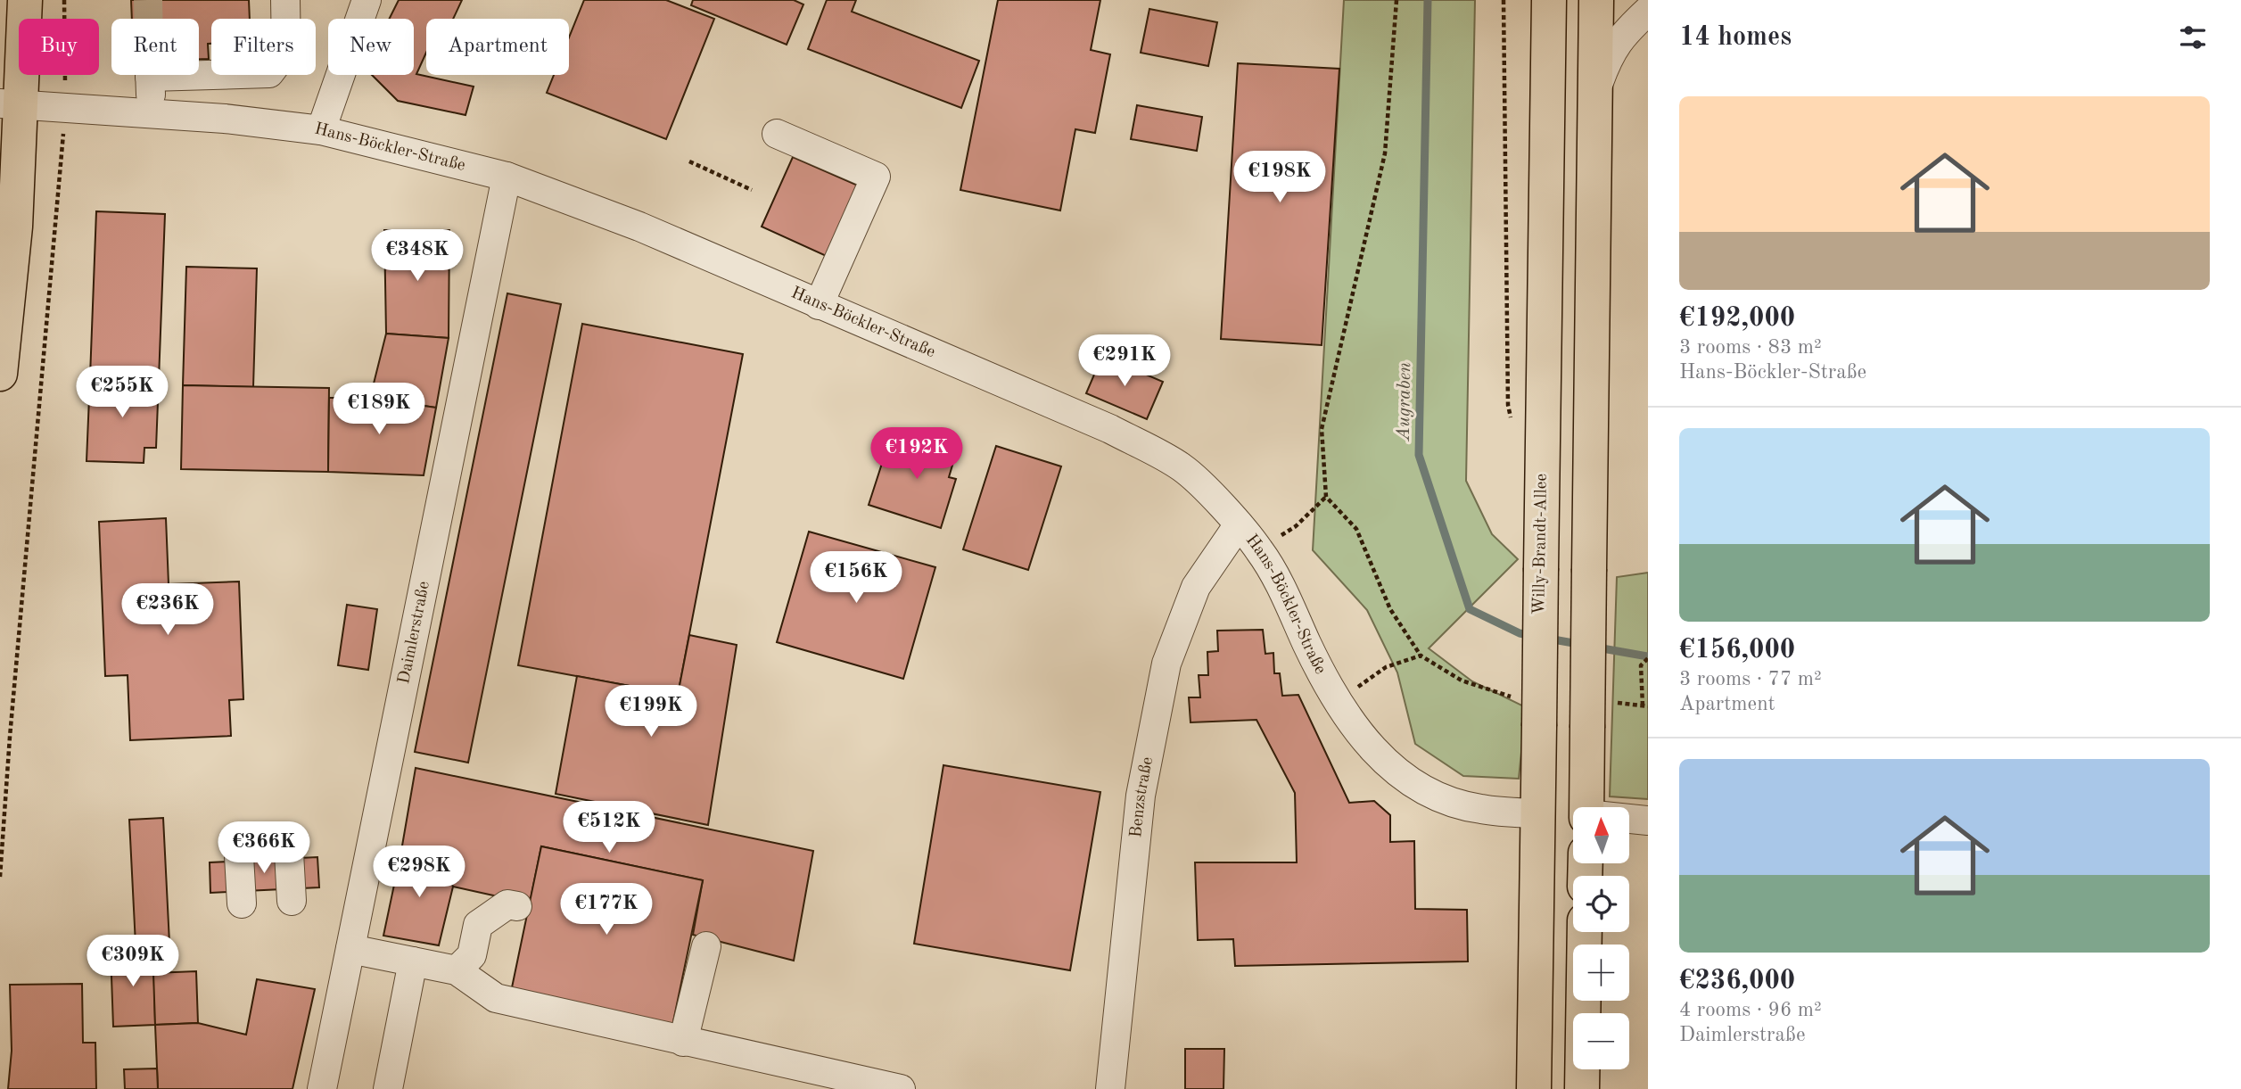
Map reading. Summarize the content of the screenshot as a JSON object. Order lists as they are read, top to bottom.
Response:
{
  "streets": {
    "main road": ["Willy-Brandt-Allee"],
    "street": ["Hans-Böckler-Straße", "Daimlerstraße", "Benzstraße"]
  },
  "crossings": [
    ["Hans-Böckler-Straße", "Willy-Brandt-Allee"],
    ["Hans-Böckler-Straße", "Daimlerstraße"],
    ["Hans-Böckler-Straße", "Benzstraße"]
  ],
  "water": ["Augraben"],
  "north": "top",
  "page": {
    "heading": "14 homes",
    "chip": [
      "Buy",
      "Rent",
      "Filters",
      "New",
      "Apartment"
    ],
    "list": [
      {
        "name": "€192,000",
        "note": "3 rooms · 83 m² · Hans-Böckler-Straße"
      },
      {
        "name": "€156,000",
        "note": "3 rooms · 77 m² · Apartment"
      },
      {
        "name": "€236,000",
        "note": "4 rooms · 96 m² · Daimlerstraße"
      }
    ],
    "price": [
      "€198K",
      "€348K",
      "€291K",
      "€255K",
      "€189K",
      "€192K",
      "€156K",
      "€236K",
      "€199K",
      "€512K",
      "€366K",
      "€298K",
      "€177K",
      "€309K"
    ],
    "map_buttons": ["+", "−"]
  }
}
